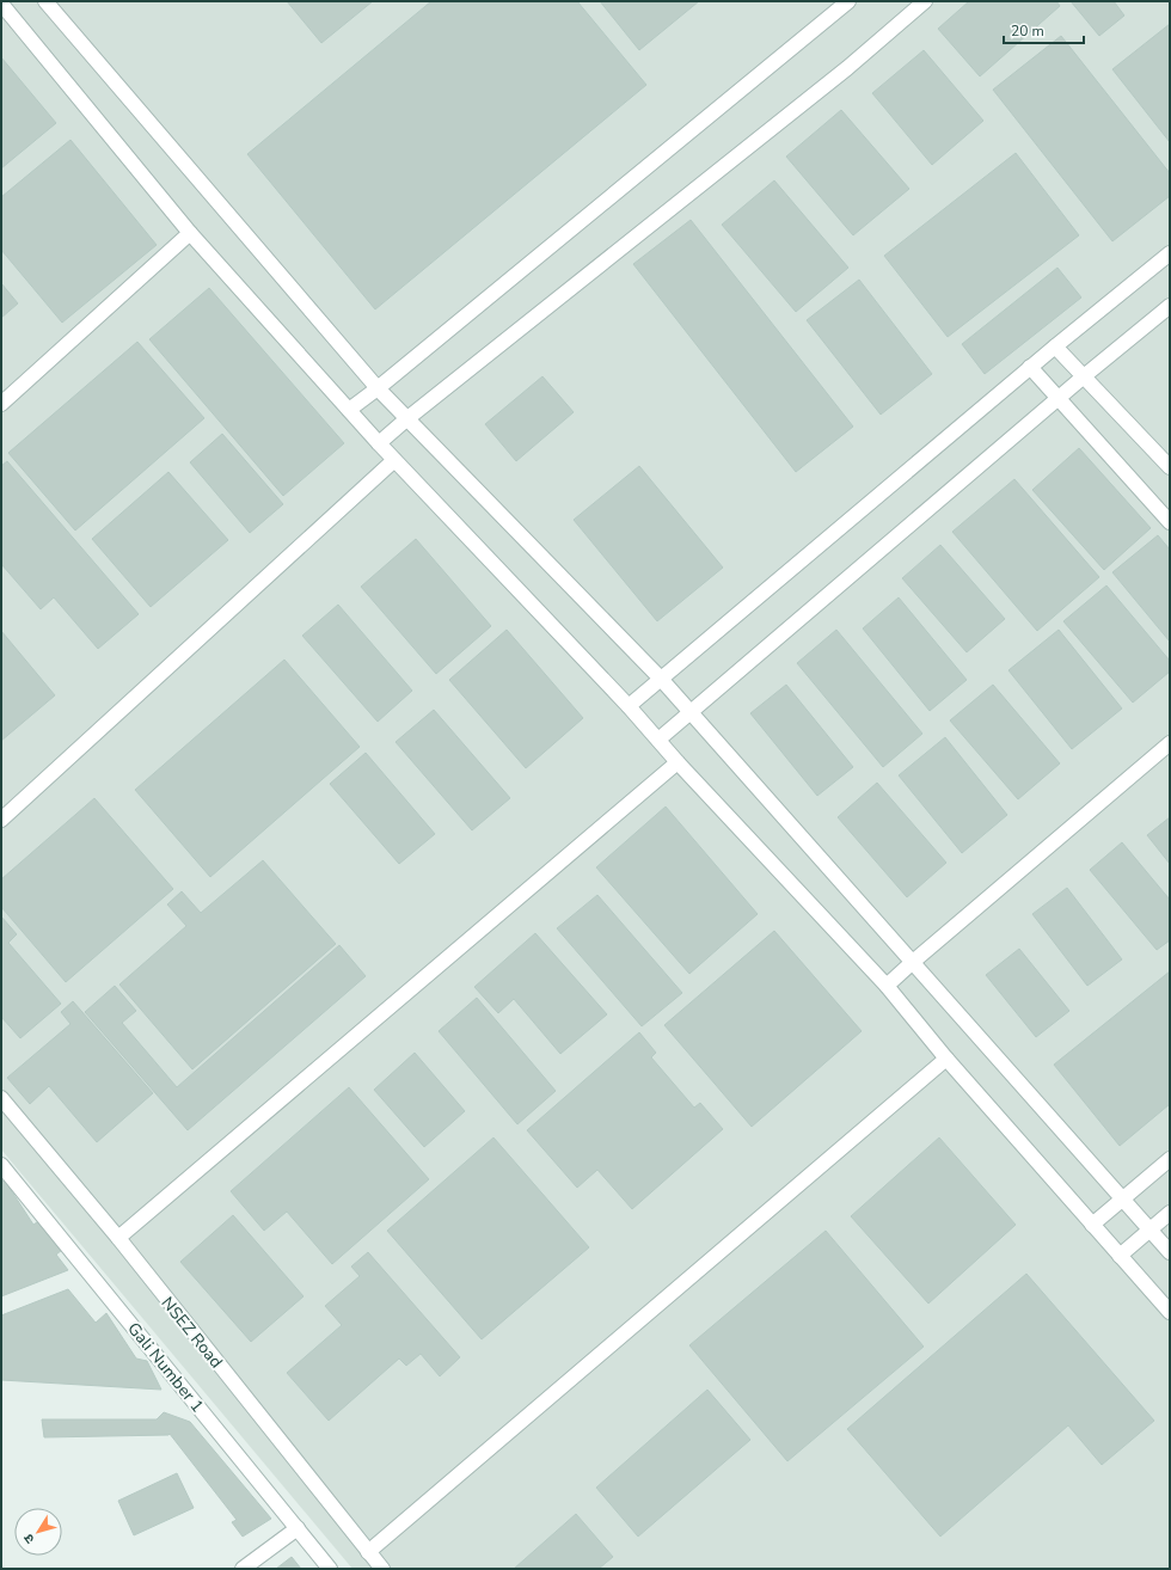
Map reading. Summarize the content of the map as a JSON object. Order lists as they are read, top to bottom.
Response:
{
  "streets": {
    "street": ["NSEZ Road", "Gali Number 1"]
  },
  "scale_bar": "20 m",
  "north": "bottom left"
}
